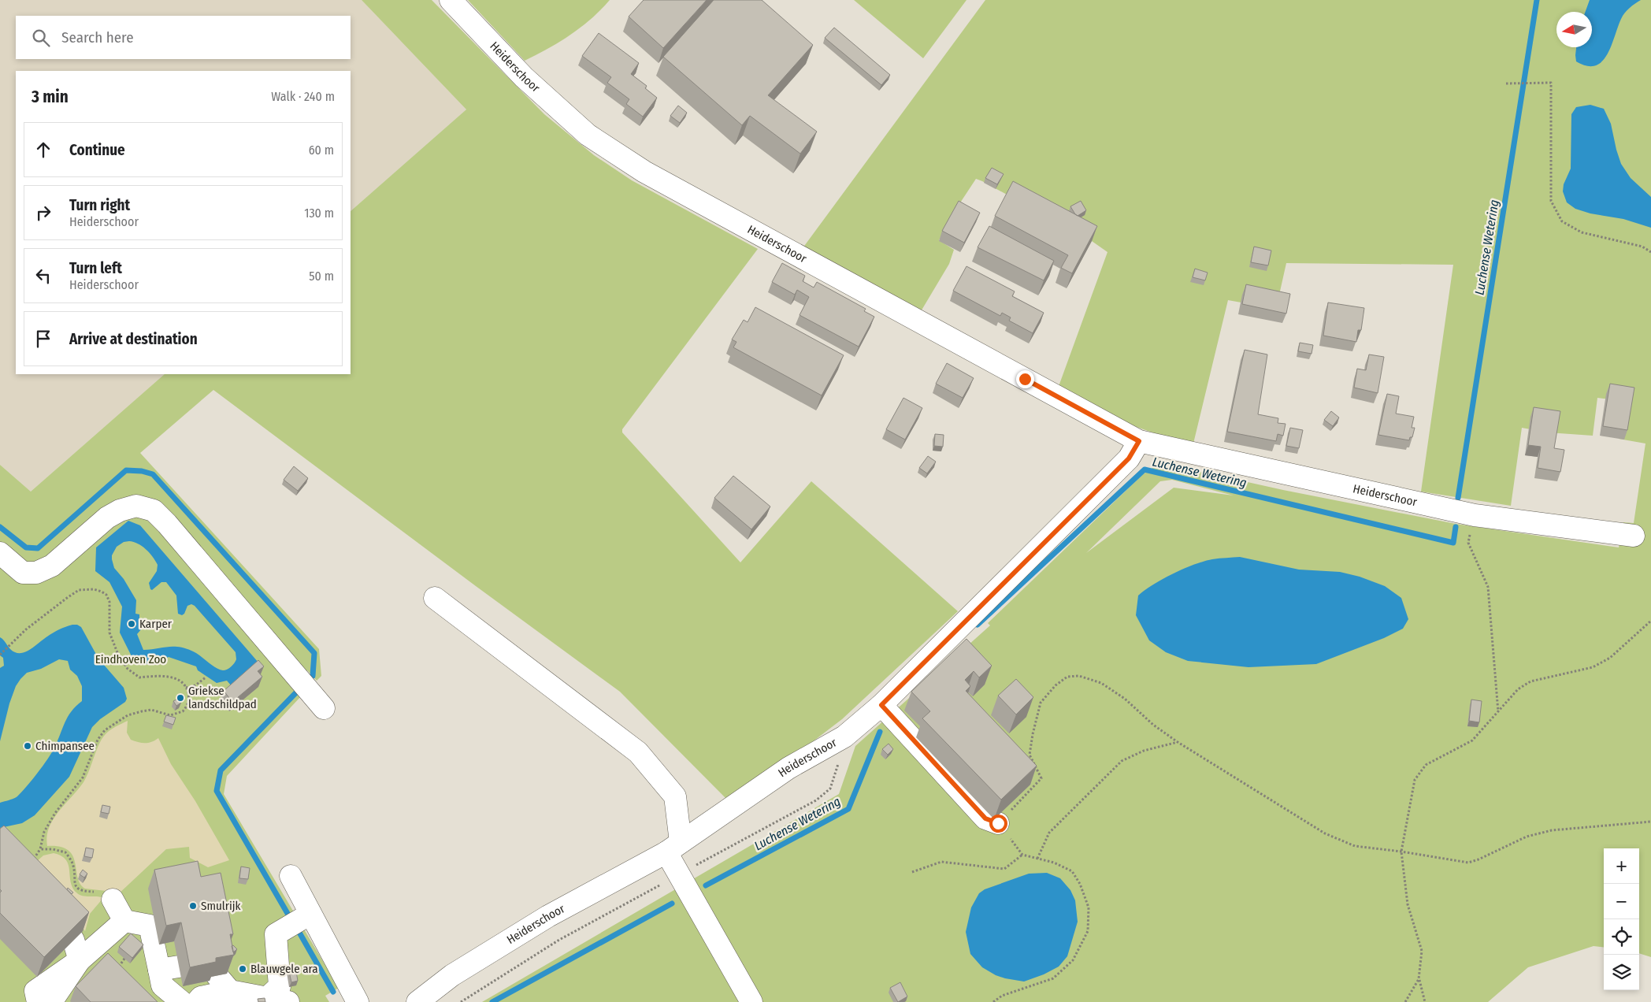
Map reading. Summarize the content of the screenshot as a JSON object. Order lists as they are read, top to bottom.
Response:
{
  "streets": {
    "street": ["Heiderschoor"]
  },
  "water": ["Luchense Wetering"],
  "parks": ["Eindhoven Zoo"],
  "places": [
    "Karper",
    "Griekse landschildpad",
    "Chimpansee",
    "Smulrijk",
    "Blauwgele ara"
  ],
  "north": "left",
  "page": {
    "search": "Search here",
    "heading": ["3 min", "Walk · 240 m"],
    "list": [
      ["Continue", "60 m"],
      ["Turn right", "Heiderschoor", "130 m"],
      ["Turn left", "Heiderschoor", "50 m"],
      "Arrive at destination"
    ],
    "map_buttons": ["+", "−"]
  }
}
